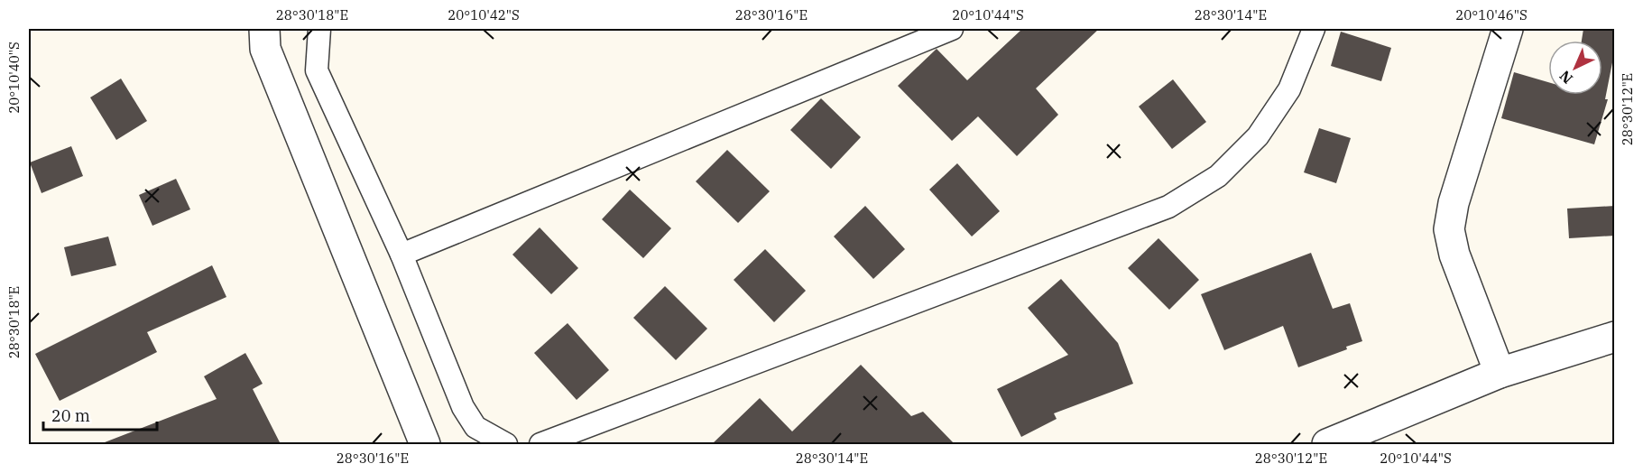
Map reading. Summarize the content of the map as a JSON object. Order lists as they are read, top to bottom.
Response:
{
  "scale_bar": "20 m",
  "north": "bottom left",
  "coordinates": [
    "28°30'18\"E",
    "20°10'42\"S",
    "28°30'16\"E",
    "20°10'44\"S",
    "28°30'14\"E",
    "20°10'46\"S",
    "20°10'40\"S",
    "28°30'12\"E"
  ]
}
